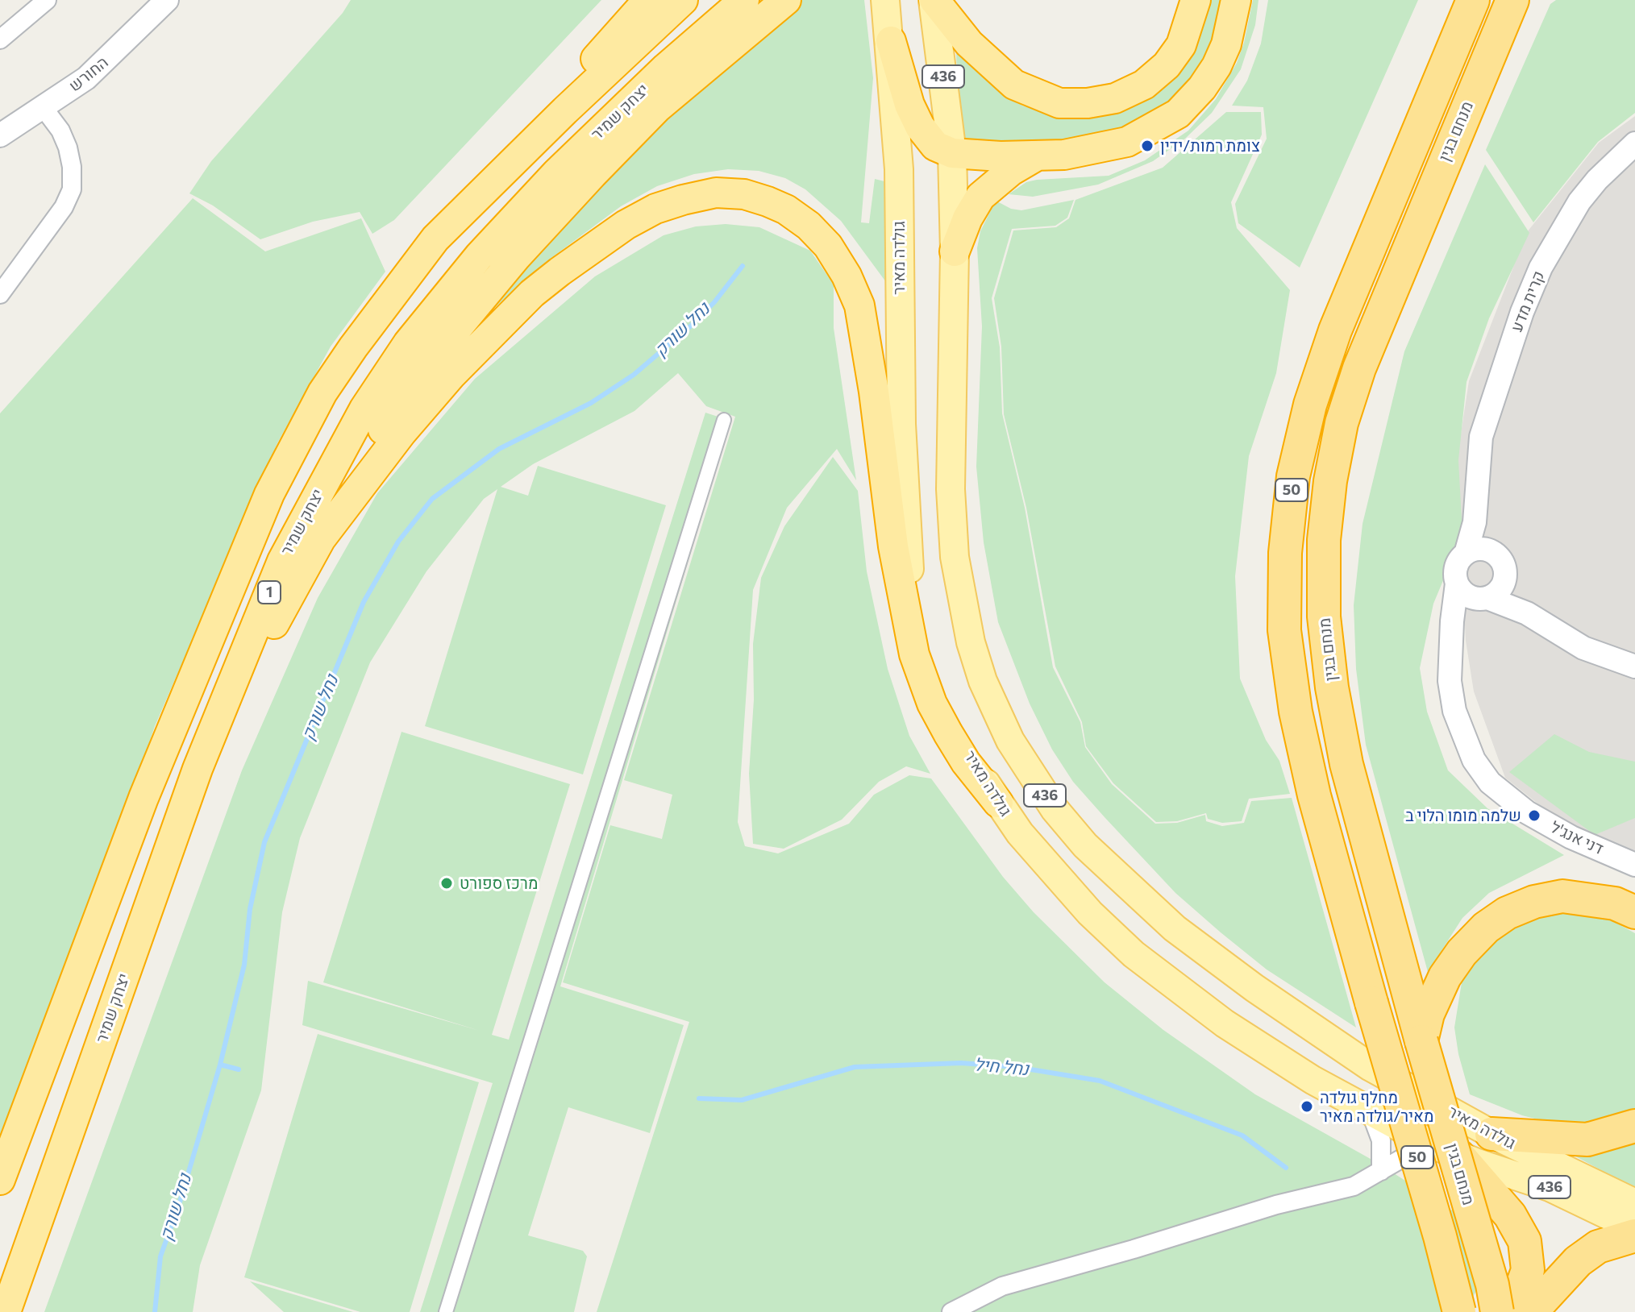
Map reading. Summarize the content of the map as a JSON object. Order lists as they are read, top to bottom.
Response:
{
  "streets": {
    "highway": [
      "יצחק שמיר",
      "מנחם בגין",
      "50",
      "1"
    ],
    "main road": ["436", "גולדה מאיר"],
    "street": ["החורש", "קרית מדע", "דני אנג'ל"]
  },
  "crossings": [
    ["קרית מדע", "דני אנג'ל"]
  ],
  "water": ["נחל שורק", "נחל חיל"],
  "places": [
    "צומת רמות/ידין",
    "שלמה מומו הלוי ב",
    "מרכז ספורט",
    "מחלף גולדה מאיר/גולדה מאיר"
  ]
}
